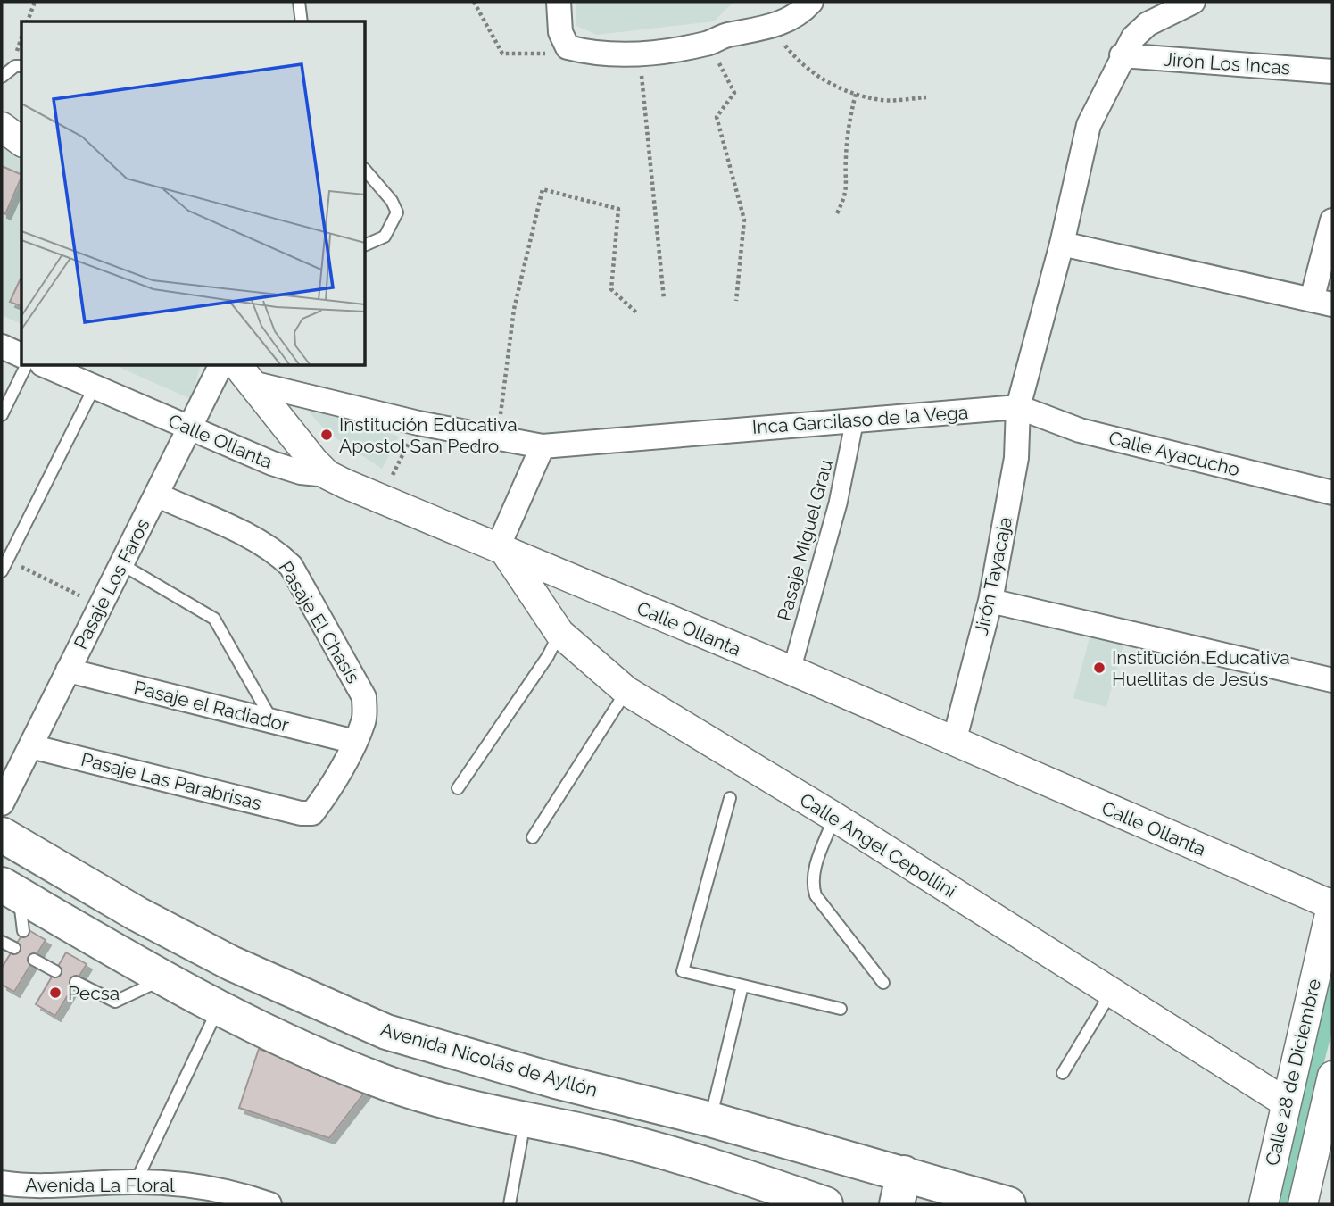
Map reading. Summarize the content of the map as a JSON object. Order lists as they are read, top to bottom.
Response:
{
  "streets": {
    "main road": ["Avenida Nicolás de Ayllón"],
    "street": [
      "Jirón Los Incas",
      "Inca Garcilaso de la Vega",
      "Calle Ollanta",
      "Calle Ayacucho",
      "Pasaje Miguel Grau",
      "Jirón Tayacaja",
      "Pasaje Los Faros",
      "Pasaje El Chasís",
      "Pasaje el Radiador",
      "Pasaje Las Parabrisas",
      "Calle Angel Cepollini",
      "Calle 28 de Diciembre",
      "Avenida La Floral"
    ]
  },
  "crossings": [
    ["Inca Garcilaso de la Vega", "Calle Ayacucho"],
    ["Inca Garcilaso de la Vega", "Pasaje Miguel Grau"],
    ["Inca Garcilaso de la Vega", "Jirón Tayacaja"],
    ["Calle Ollanta", "Pasaje Miguel Grau"],
    ["Calle Ollanta", "Jirón Tayacaja"],
    ["Calle Ollanta", "Pasaje Los Faros"],
    ["Calle Ollanta", "Calle Angel Cepollini"],
    ["Calle Ollanta", "Calle 28 de Diciembre"],
    ["Calle Ayacucho", "Jirón Tayacaja"],
    ["Pasaje Los Faros", "Pasaje El Chasís"],
    ["Pasaje Los Faros", "Pasaje el Radiador"],
    ["Pasaje Los Faros", "Pasaje Las Parabrisas"],
    ["Pasaje El Chasís", "Pasaje el Radiador"],
    ["Pasaje El Chasís", "Pasaje Las Parabrisas"],
    ["Calle Angel Cepollini", "Calle 28 de Diciembre"]
  ],
  "places": ["Institución Educativa Apostol San Pedro", "Institución Educativa Huellitas de Jesús", "Pecsa"]
}
